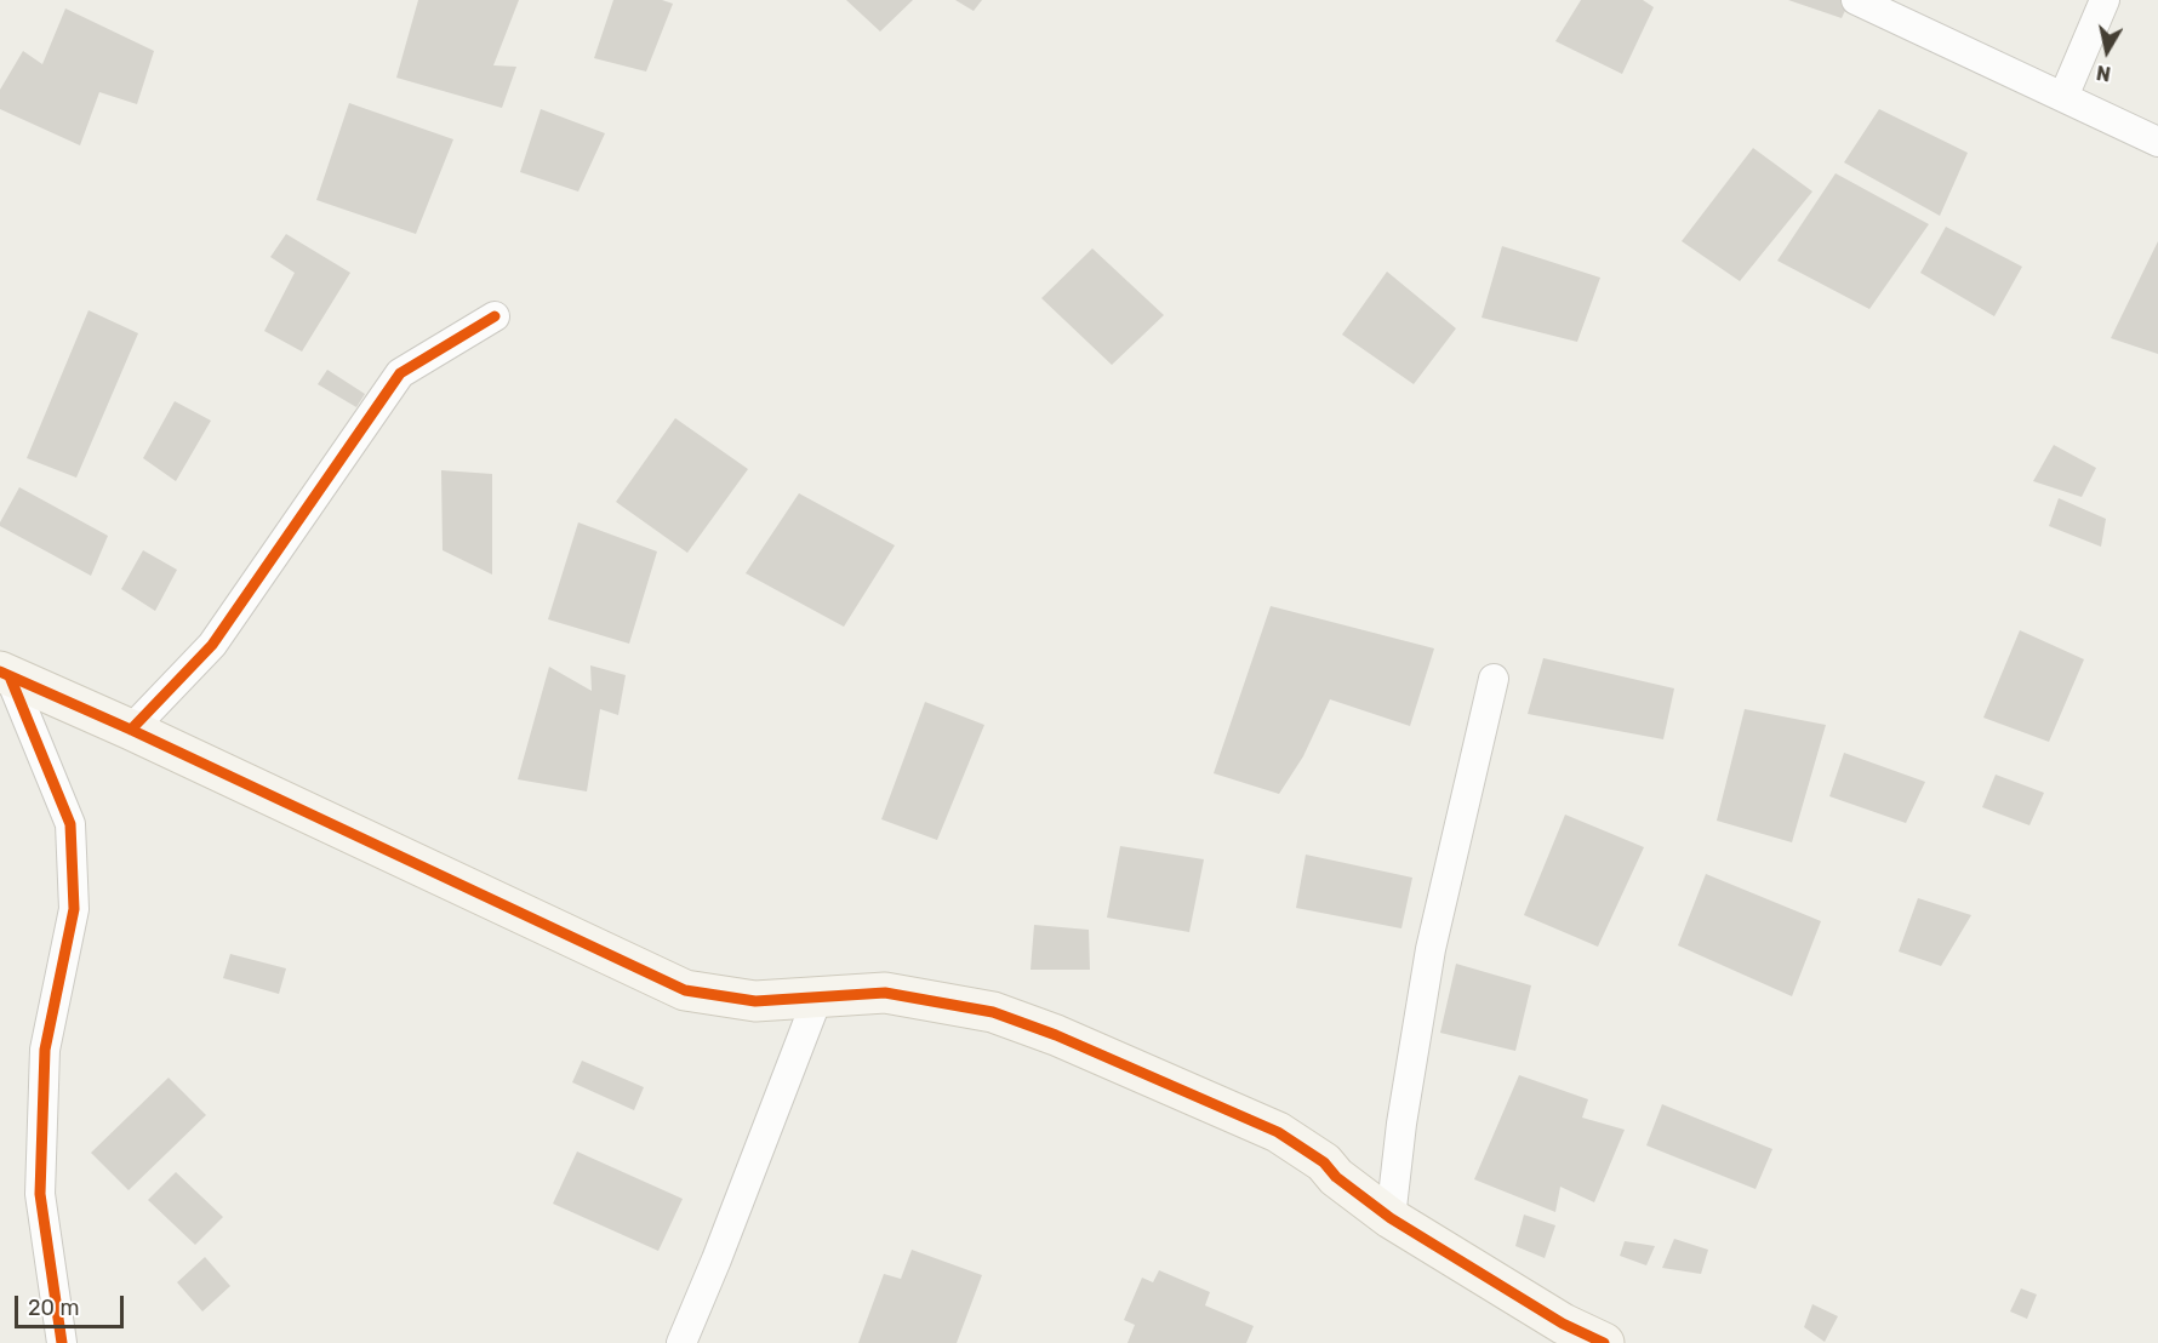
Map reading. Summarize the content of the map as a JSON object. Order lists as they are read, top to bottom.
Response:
{
  "scale_bar": "20 m",
  "north": "bottom"
}
